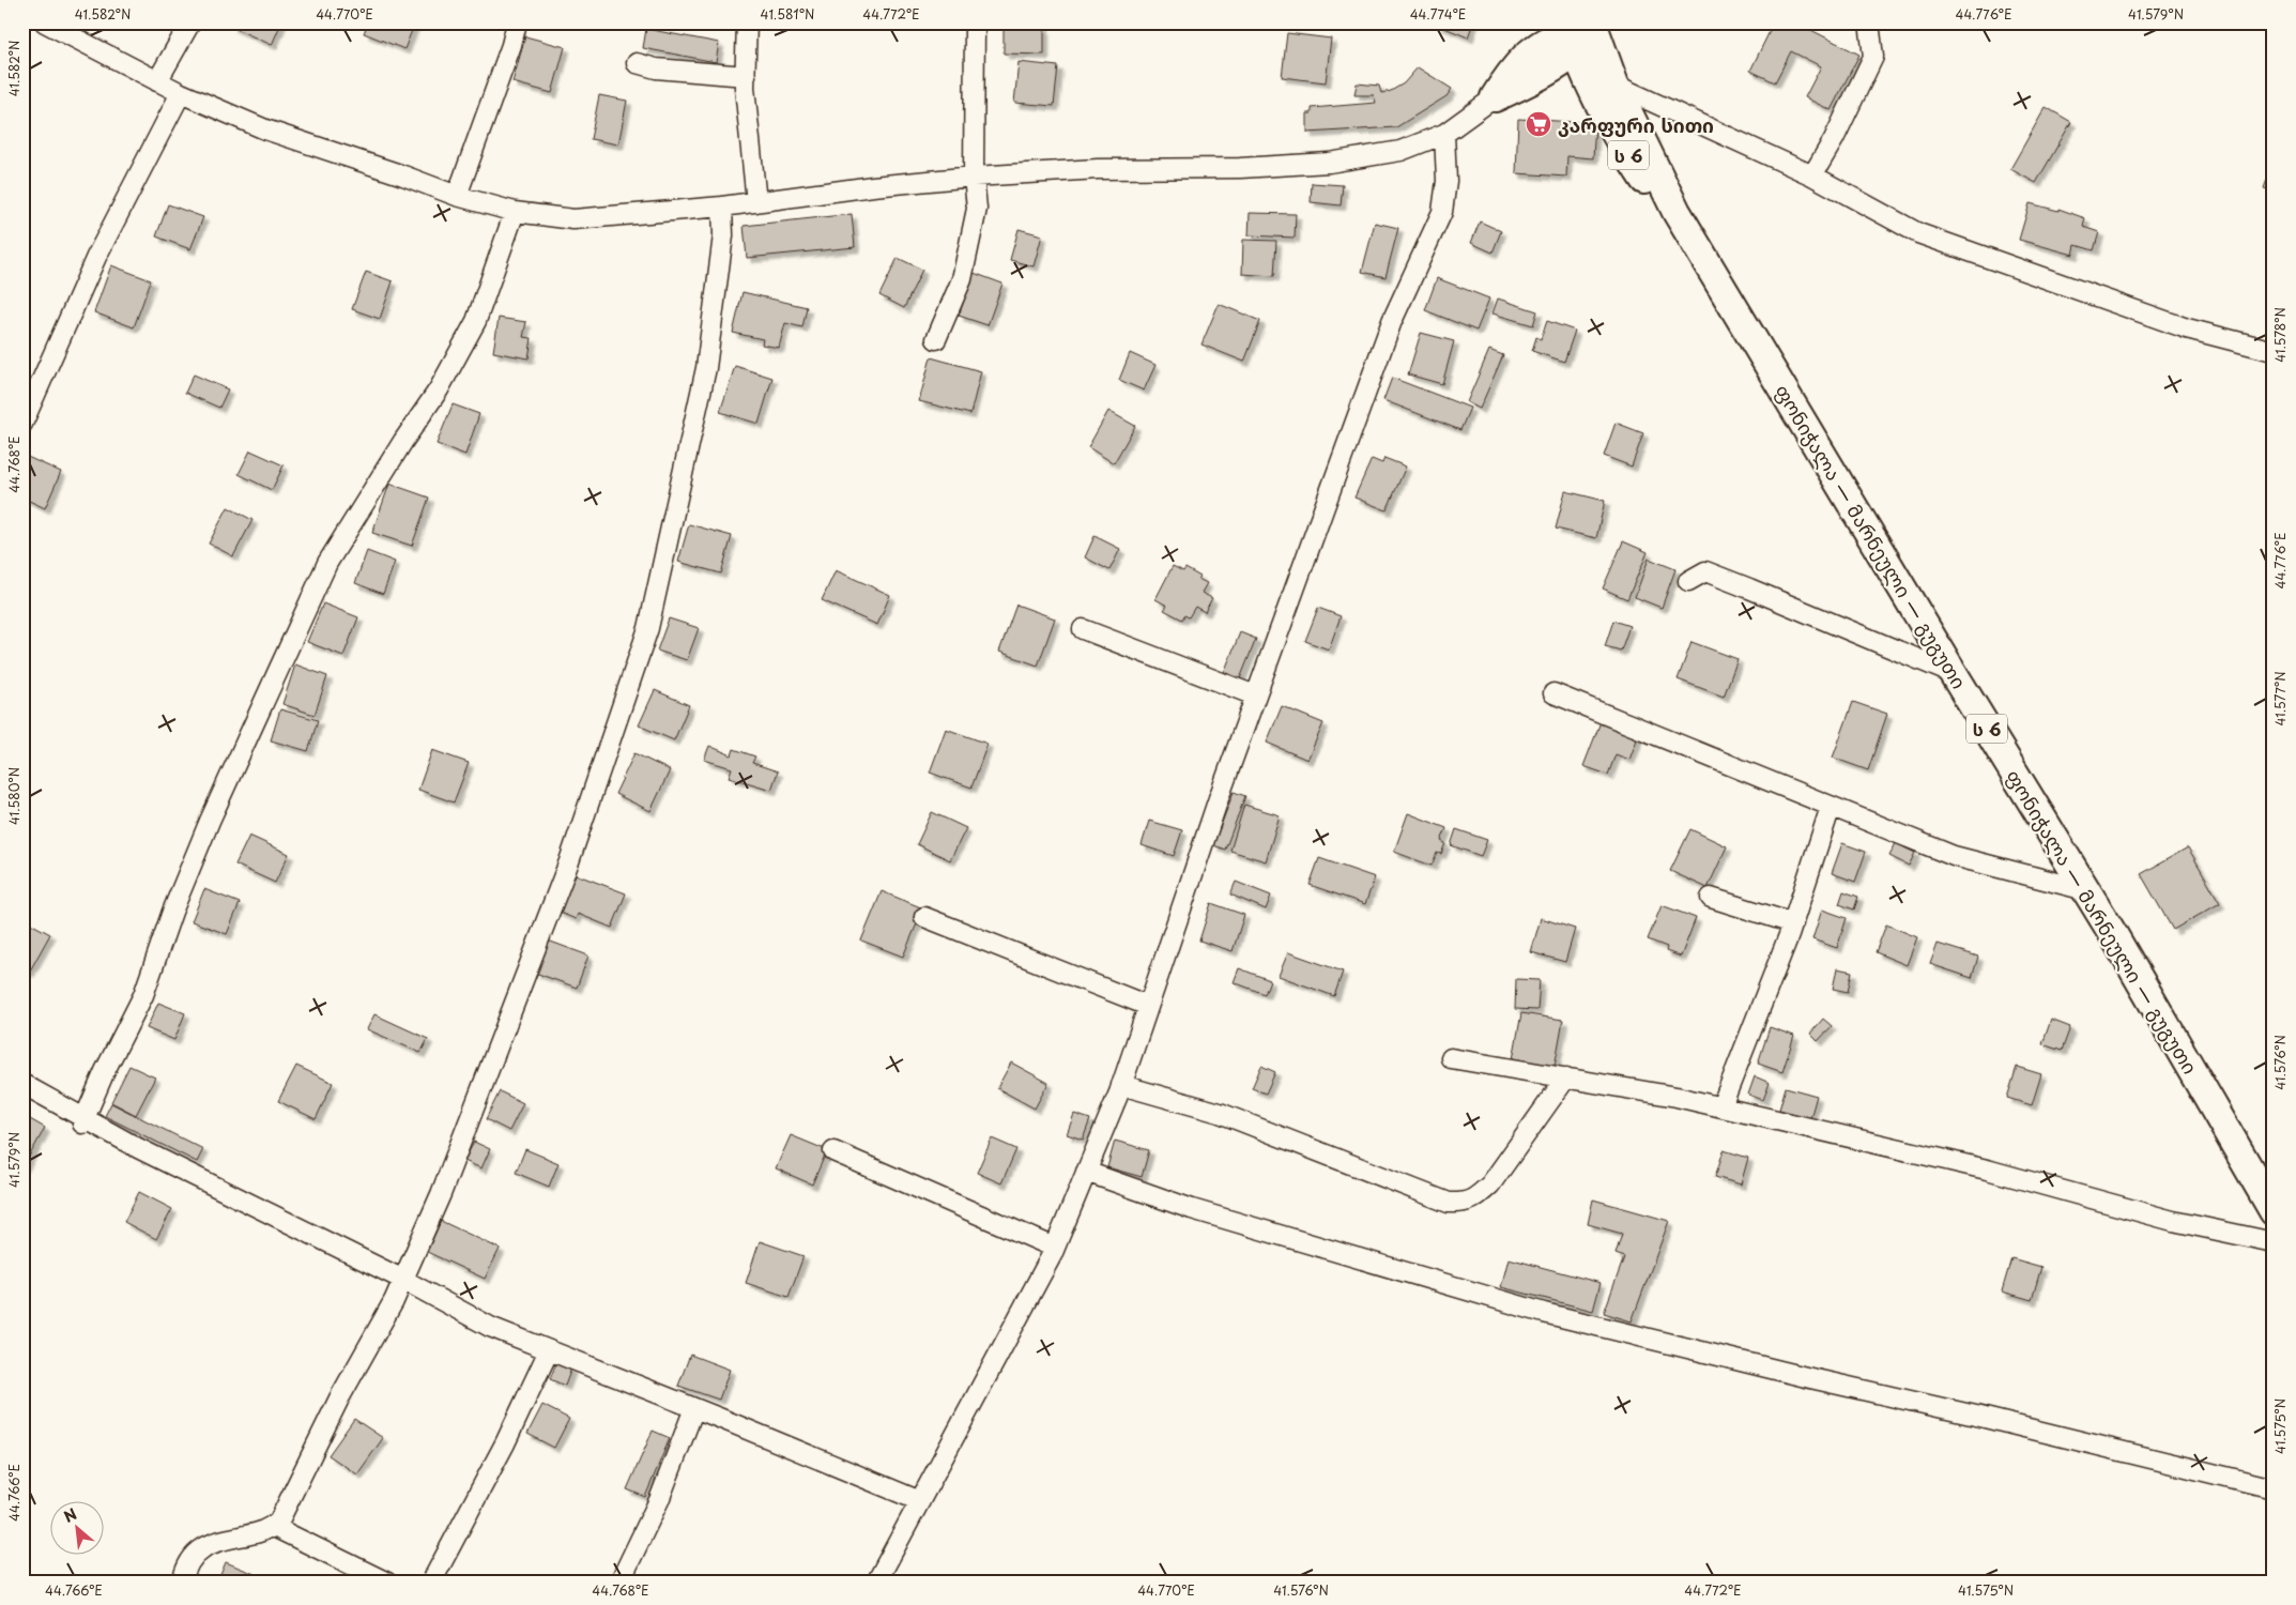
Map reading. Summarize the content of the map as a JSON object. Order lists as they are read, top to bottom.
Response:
{
  "streets": {
    "highway": ["ს 6", "ფონიჭალა — მარნეული — გუგუთი"]
  },
  "places": {
    "supermarket": ["კარფური სითი"]
  },
  "north": "top left",
  "coordinates": [
    "41.582°N",
    "44.770°E",
    "41.581°N",
    "44.772°E",
    "44.774°E",
    "44.776°E",
    "41.579°N",
    "41.578°N",
    "44.768°E",
    "41.577°N",
    "41.580°N",
    "41.576°N",
    "41.575°N",
    "44.766°E"
  ]
}
